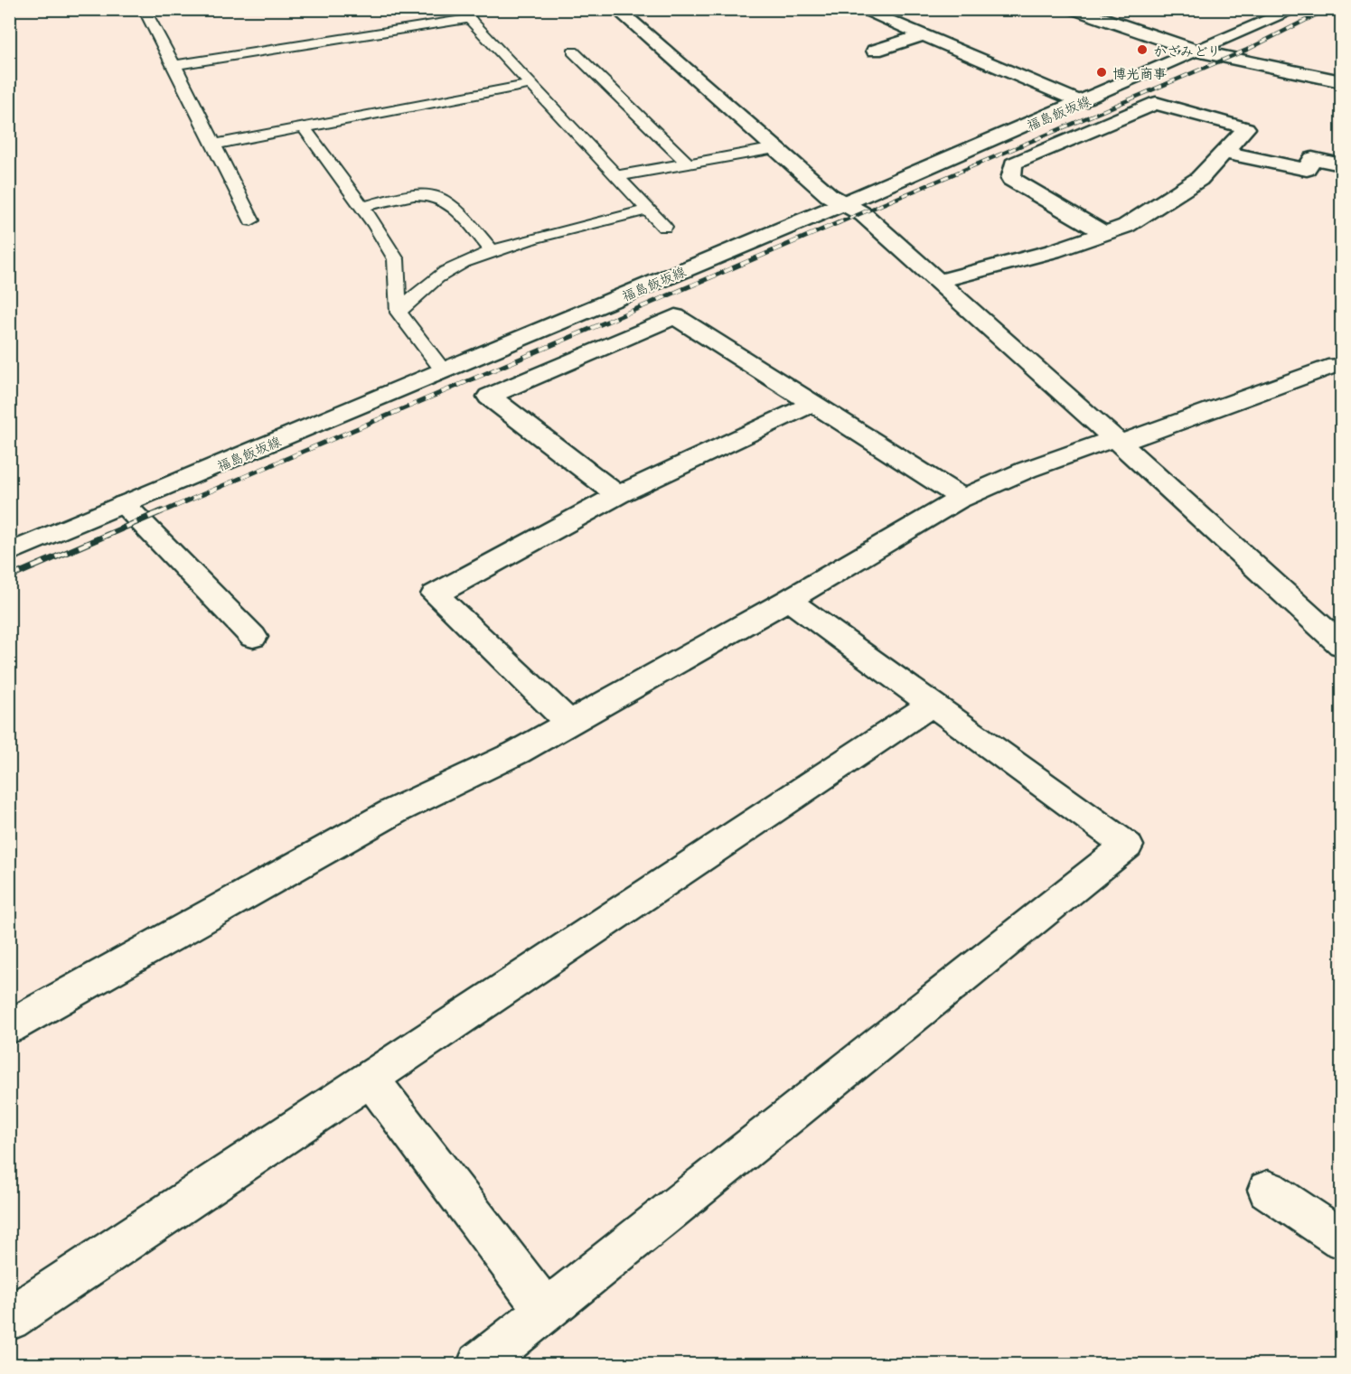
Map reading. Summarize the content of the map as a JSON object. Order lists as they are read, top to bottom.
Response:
{
  "streets": {
    "street": ["福島飯坂線"]
  },
  "places": ["かざみどり", "博光商事"]
}
